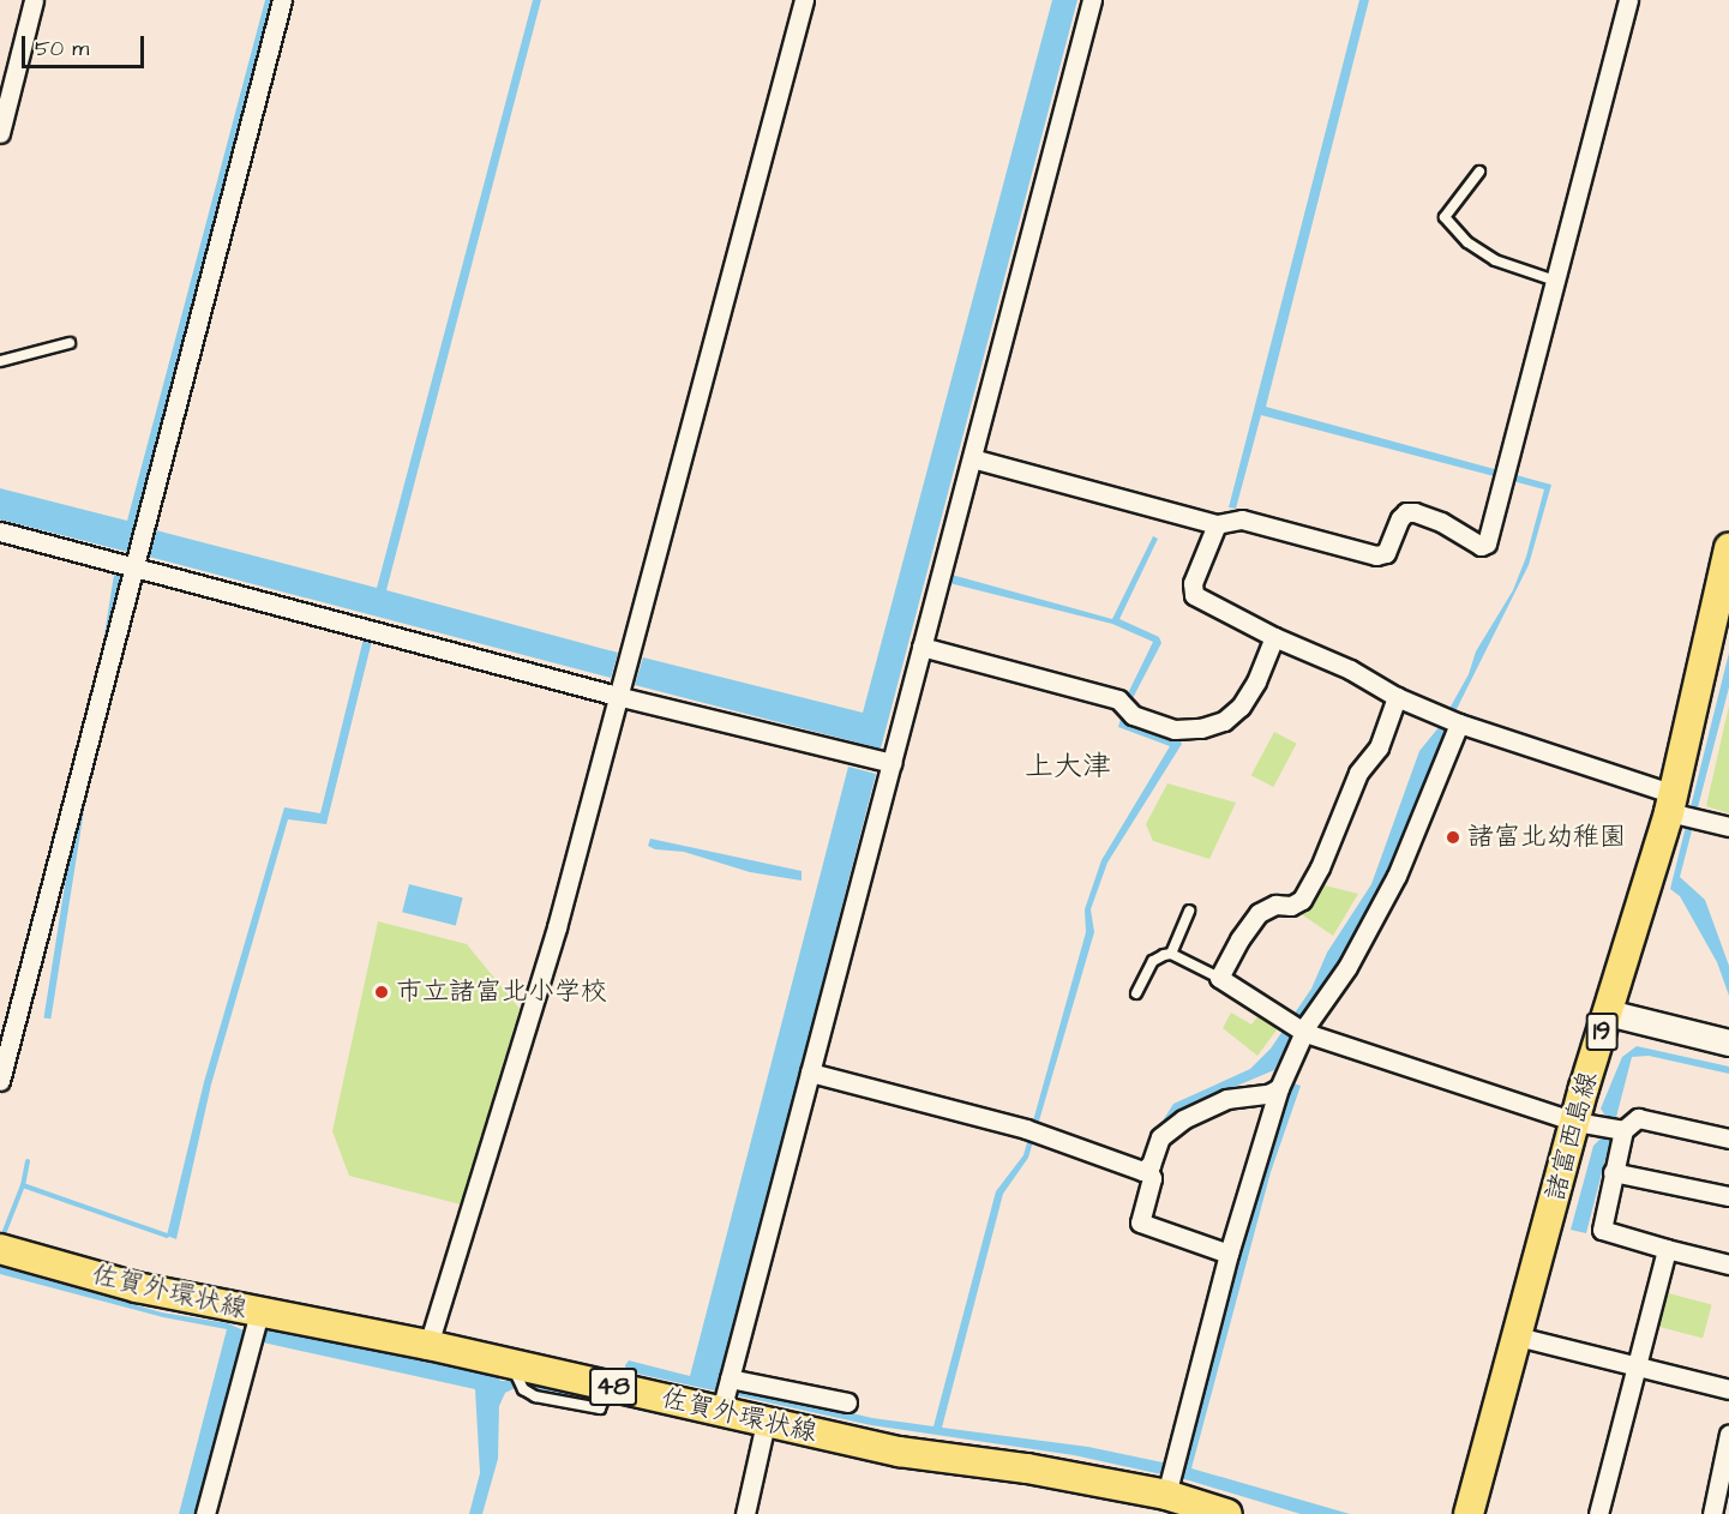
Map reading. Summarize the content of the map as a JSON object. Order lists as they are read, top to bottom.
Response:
{
  "streets": {
    "main road": [
      "19",
      "諸富西島線",
      "佐賀外環状線",
      "48"
    ]
  },
  "districts": ["上大津"],
  "places": ["諸富北幼稚園", "市立諸富北小学校"],
  "scale_bar": "50 m"
}
